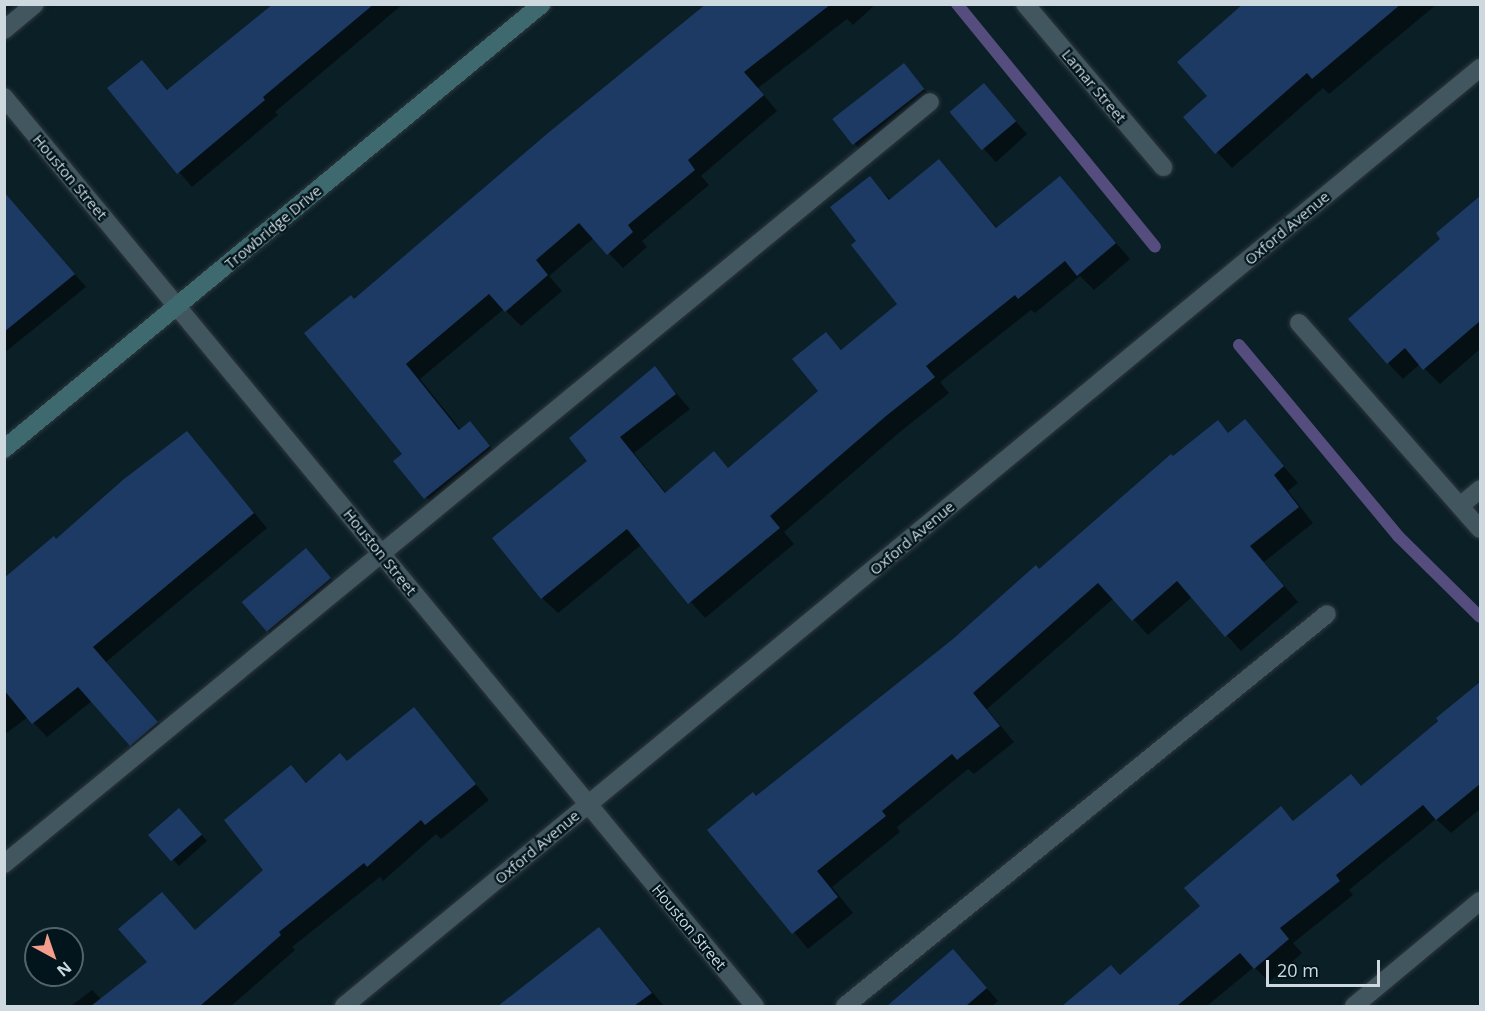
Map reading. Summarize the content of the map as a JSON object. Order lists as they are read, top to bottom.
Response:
{
  "streets": {
    "main road": ["Trowbridge Drive"],
    "street": ["Lamar Street", "Houston Street", "Oxford Avenue"]
  },
  "crossings": [
    ["Houston Street", "Trowbridge Drive"],
    ["Houston Street", "Oxford Avenue"]
  ],
  "scale_bar": "20 m",
  "north": "bottom right"
}
